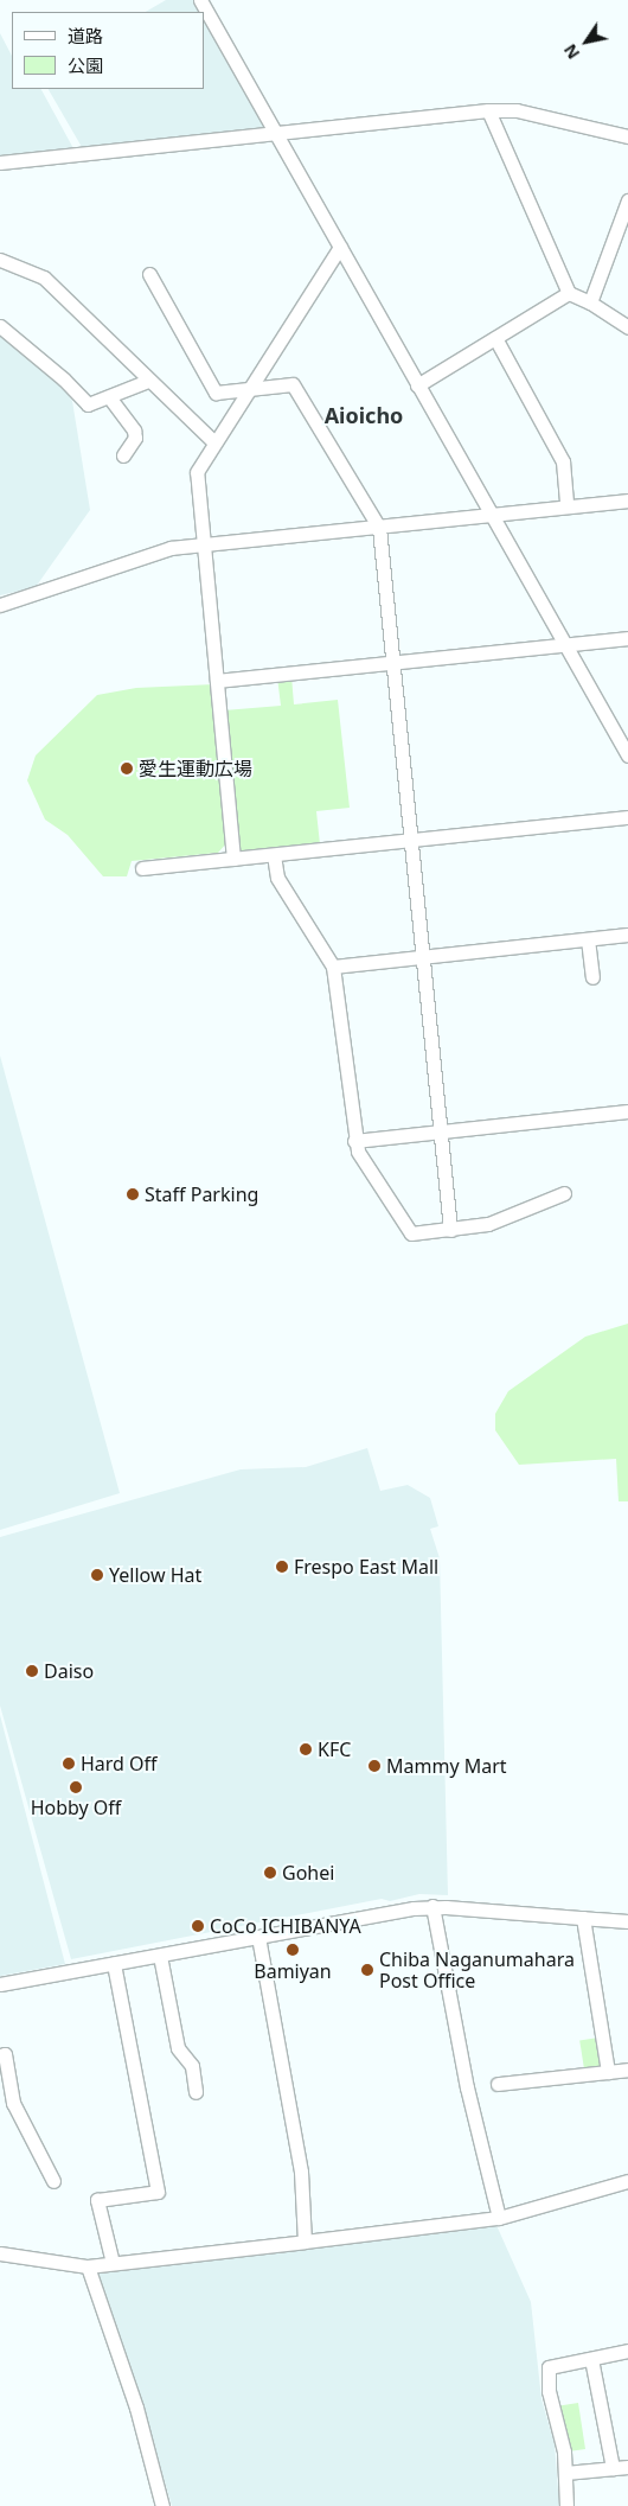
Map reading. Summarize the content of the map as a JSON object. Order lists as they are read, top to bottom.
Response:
{
  "districts": ["Aioicho"],
  "places": [
    "愛生運動広場",
    "Staff Parking",
    "Frespo East Mall",
    "Yellow Hat",
    "Daiso",
    "KFC",
    "Hard Off",
    "Mammy Mart",
    "Hobby Off",
    "Gohei",
    "CoCo ICHIBANYA",
    "Bamiyan",
    "Chiba Naganumahara Post Office"
  ],
  "legend": ["道路", "公園"],
  "north": "bottom left"
}
